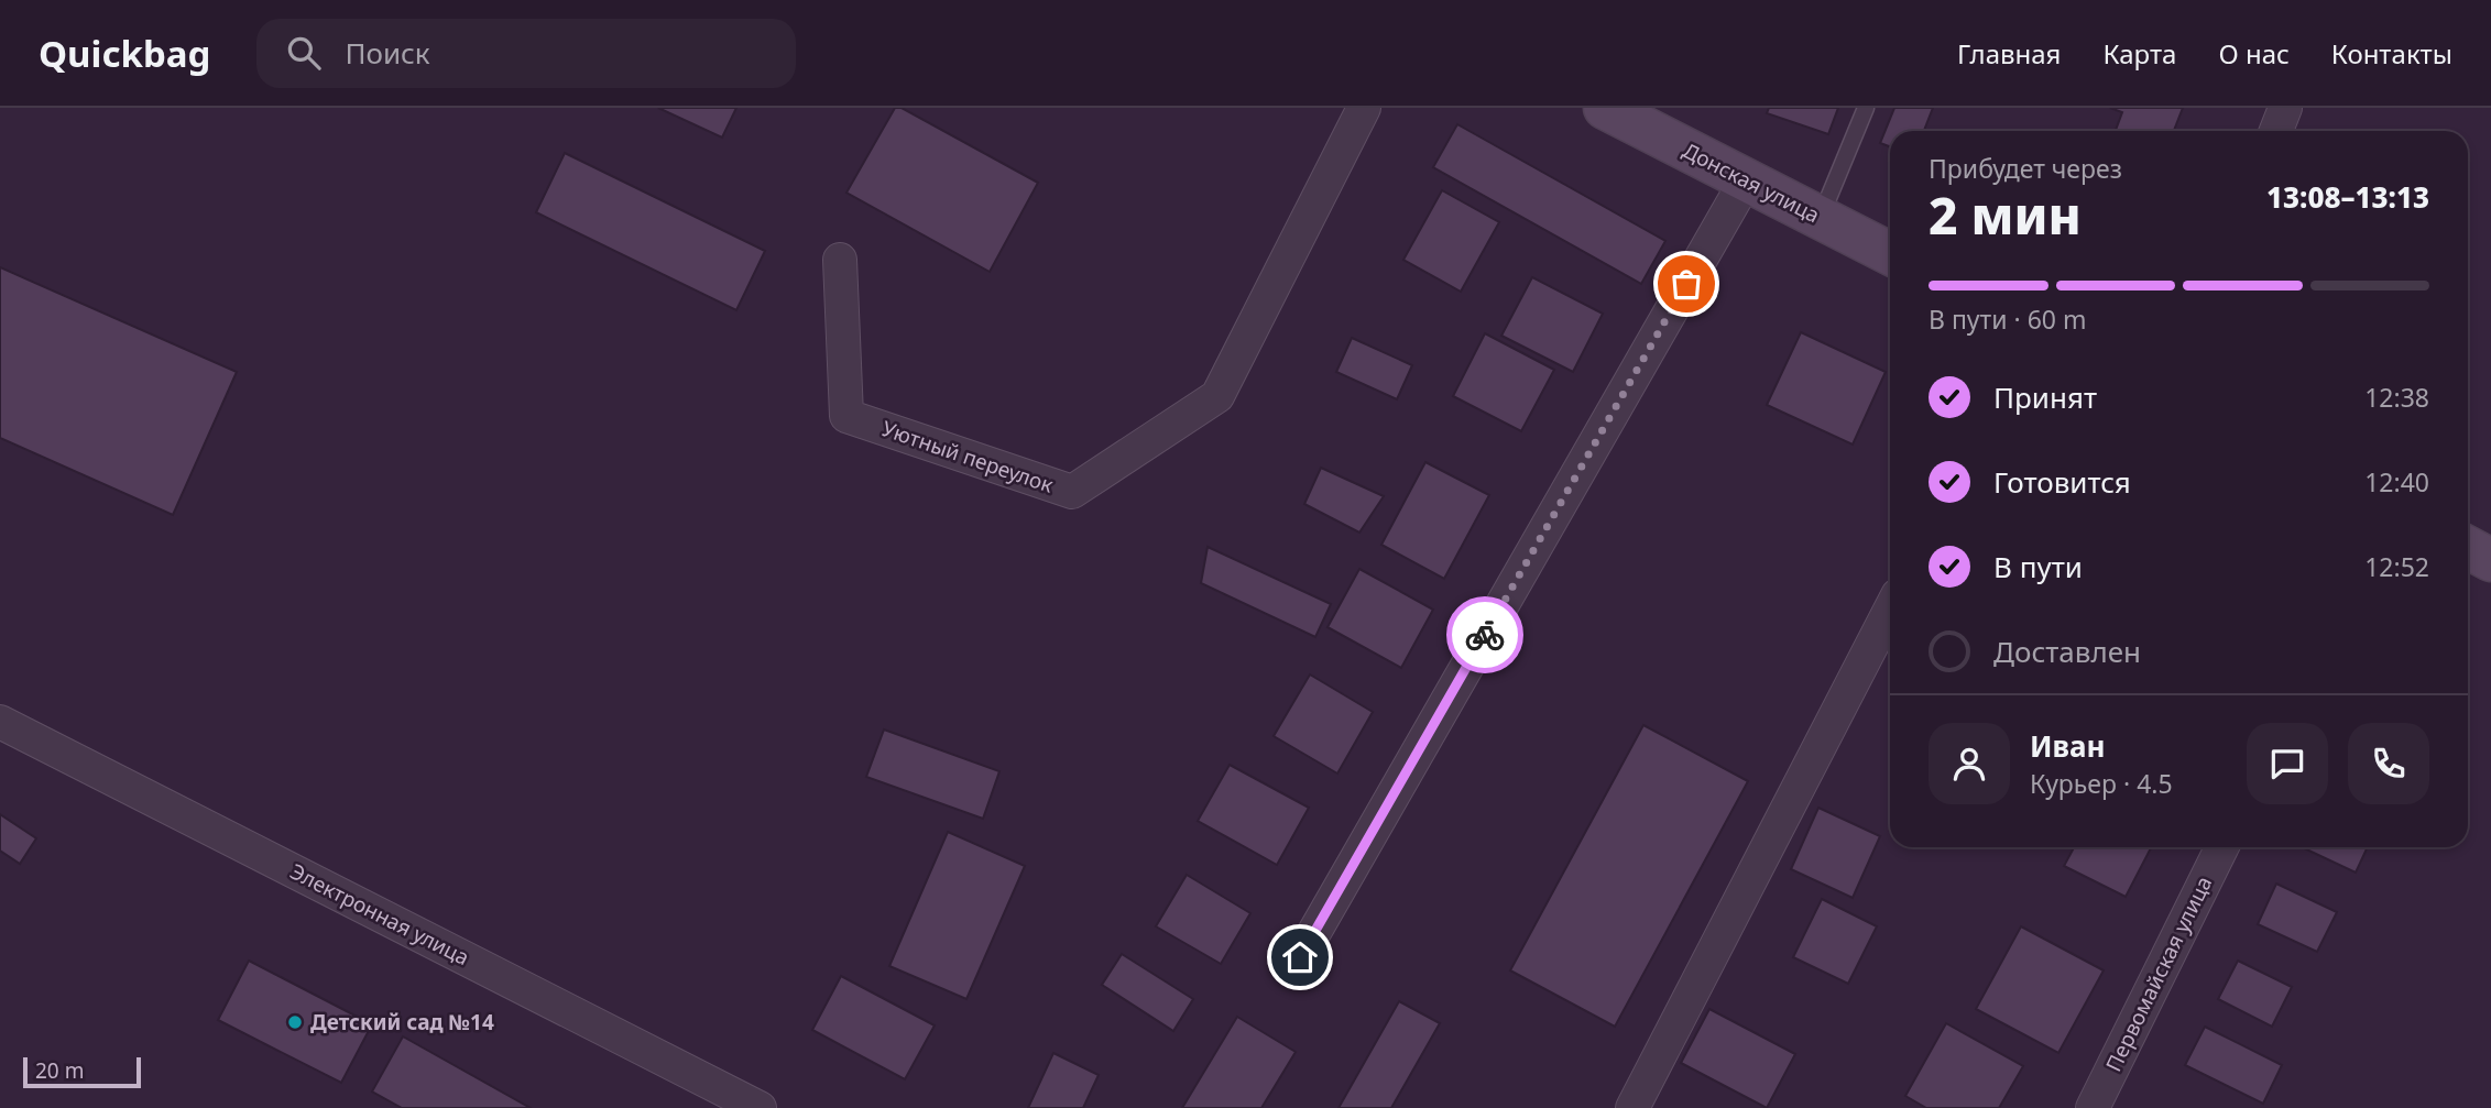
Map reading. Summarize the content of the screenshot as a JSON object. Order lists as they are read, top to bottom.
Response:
{
  "streets": {
    "street": [
      "Донская улица",
      "Уютный переулок",
      "Электронная улица",
      "Первомайская улица"
    ]
  },
  "places": ["Детский сад №14"],
  "scale_bar": "20 m",
  "page": {
    "header": "Quickbag",
    "search": "Поиск",
    "nav": [
      "Главная",
      "Карта",
      "О нас",
      "Контакты"
    ],
    "heading": ["2 мин", "Прибудет через", "13:08–13:13"],
    "panel": ["Иван", "Курьер · 4.5"],
    "bar": "В пути · 60 m",
    "list": [
      ["Принят", "12:38"],
      ["Готовится", "12:40"],
      ["В пути", "12:52"],
      "Доставлен"
    ],
    "scale": "20 m"
  }
}
